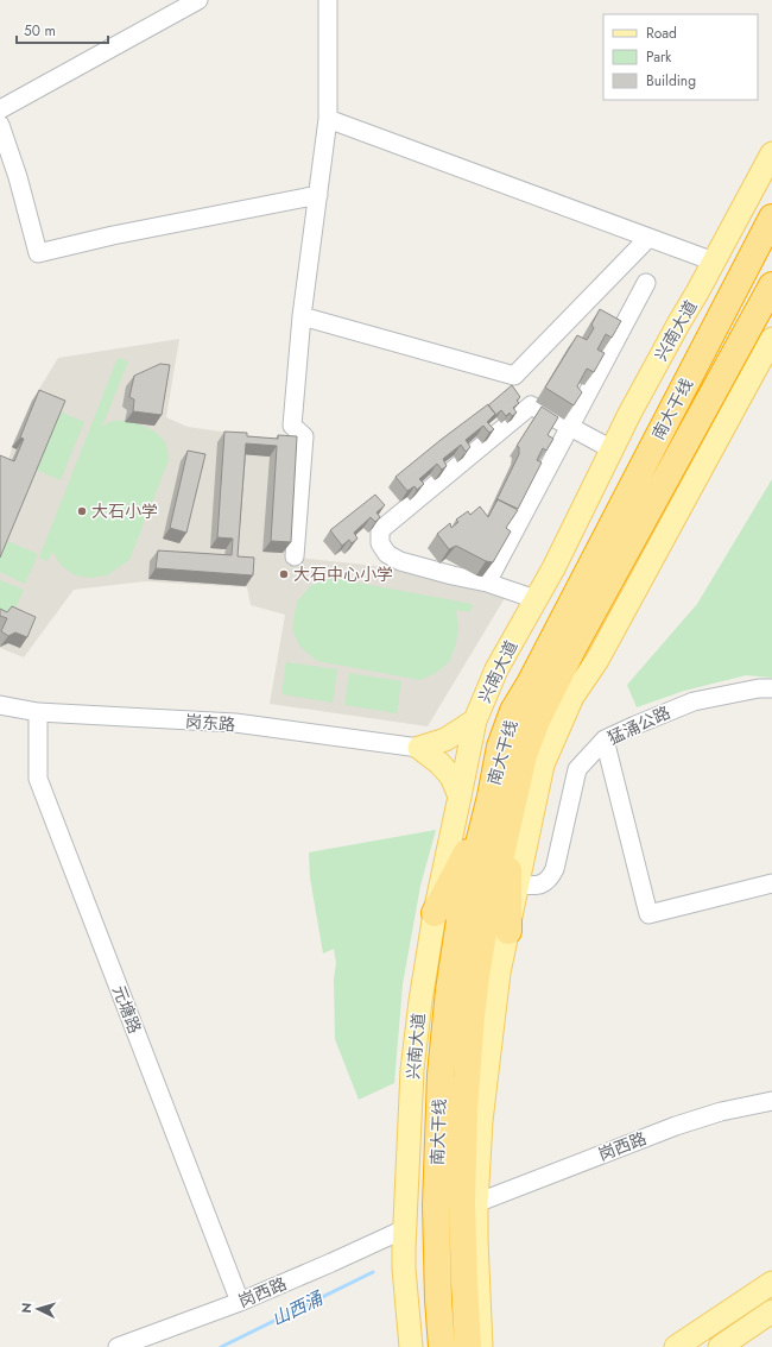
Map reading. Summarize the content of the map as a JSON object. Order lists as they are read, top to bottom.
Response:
{
  "streets": {
    "highway": ["南大干线"],
    "main road": ["兴南大道"],
    "street": [
      "岗东路",
      "猛涌公路",
      "元塘路",
      "岗西路"
    ]
  },
  "crossings": [
    ["兴南大道", "岗西路"],
    ["岗东路", "元塘路"],
    ["元塘路", "岗西路"]
  ],
  "water": ["山西涌"],
  "places": ["大石小学", "大石中心小学"],
  "legend": ["Road", "Park", "Building"],
  "scale_bar": "50 m",
  "north": "left"
}
